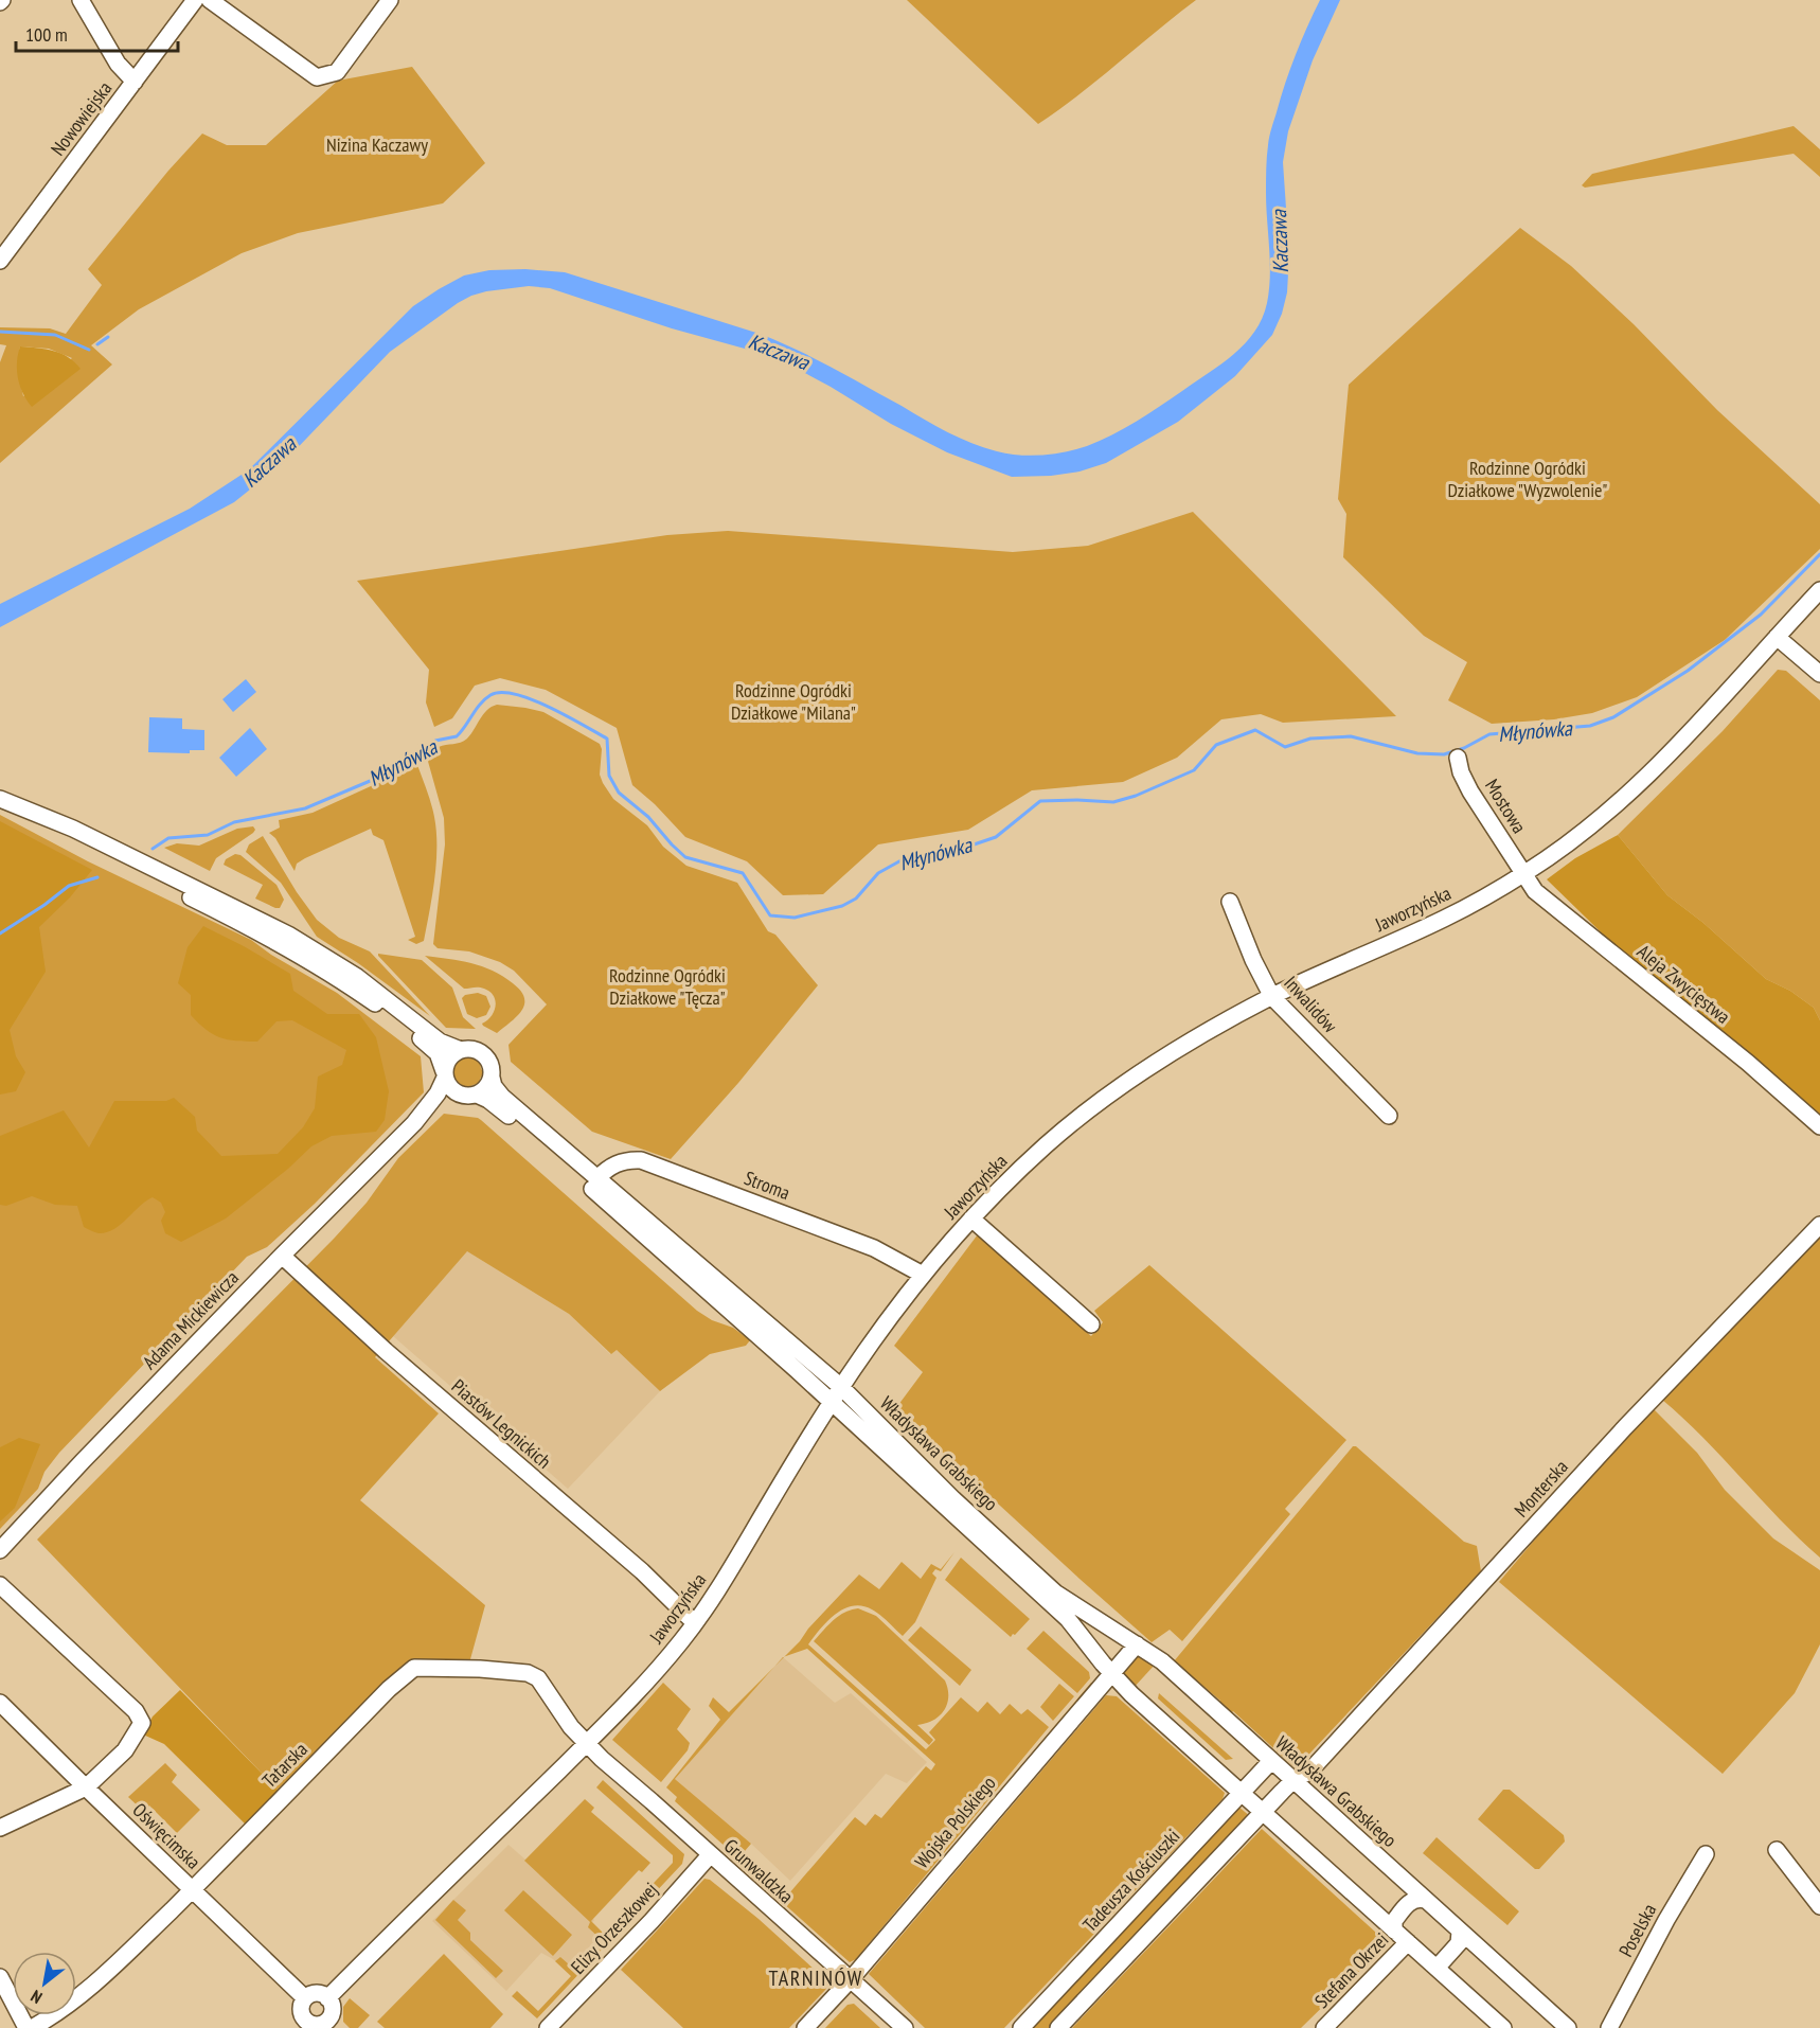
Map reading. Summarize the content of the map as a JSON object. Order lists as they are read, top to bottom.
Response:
{
  "streets": {
    "street": [
      "Nowowiejska",
      "Mostowa",
      "Jaworzyńska",
      "Aleja Zwycięstwa",
      "Inwalidów",
      "Stroma",
      "Adama Mickiewicza",
      "Piastów Legnickich",
      "Władysława Grabskiego",
      "Monterska",
      "Tatarska",
      "Wojska Polskiego",
      "Oświęcimska",
      "Grunwaldzka",
      "Tadeusza Kościuszki",
      "Elizy Orzeszkowej",
      "Poselska",
      "Stefana Okrzei"
    ]
  },
  "crossings": [
    ["Mostowa", "Jaworzyńska"],
    ["Mostowa", "Aleja Zwycięstwa"],
    ["Jaworzyńska", "Aleja Zwycięstwa"],
    ["Jaworzyńska", "Inwalidów"],
    ["Jaworzyńska", "Stroma"],
    ["Jaworzyńska", "Piastów Legnickich"],
    ["Jaworzyńska", "Władysława Grabskiego"],
    ["Jaworzyńska", "Tatarska"],
    ["Jaworzyńska", "Oświęcimska"],
    ["Jaworzyńska", "Grunwaldzka"],
    ["Stroma", "Władysława Grabskiego"],
    ["Adama Mickiewicza", "Piastów Legnickich"],
    ["Adama Mickiewicza", "Władysława Grabskiego"],
    ["Władysława Grabskiego", "Monterska"],
    ["Władysława Grabskiego", "Wojska Polskiego"],
    ["Władysława Grabskiego", "Tadeusza Kościuszki"],
    ["Władysława Grabskiego", "Stefana Okrzei"],
    ["Tatarska", "Oświęcimska"],
    ["Tatarska", "Grunwaldzka"],
    ["Wojska Polskiego", "Grunwaldzka"],
    ["Grunwaldzka", "Elizy Orzeszkowej"]
  ],
  "districts": ["TARNINÓW"],
  "water": ["Kaczawa", "Młynówka"],
  "parks": [
    "Nizina Kaczawy",
    "Rodzinne Ogródki Działkowe \"Wyzwolenie\"",
    "Rodzinne Ogródki Działkowe \"Milana\"",
    "Rodzinne Ogródki Działkowe \"Tęcza\""
  ],
  "scale_bar": "100 m",
  "north": "bottom left"
}
